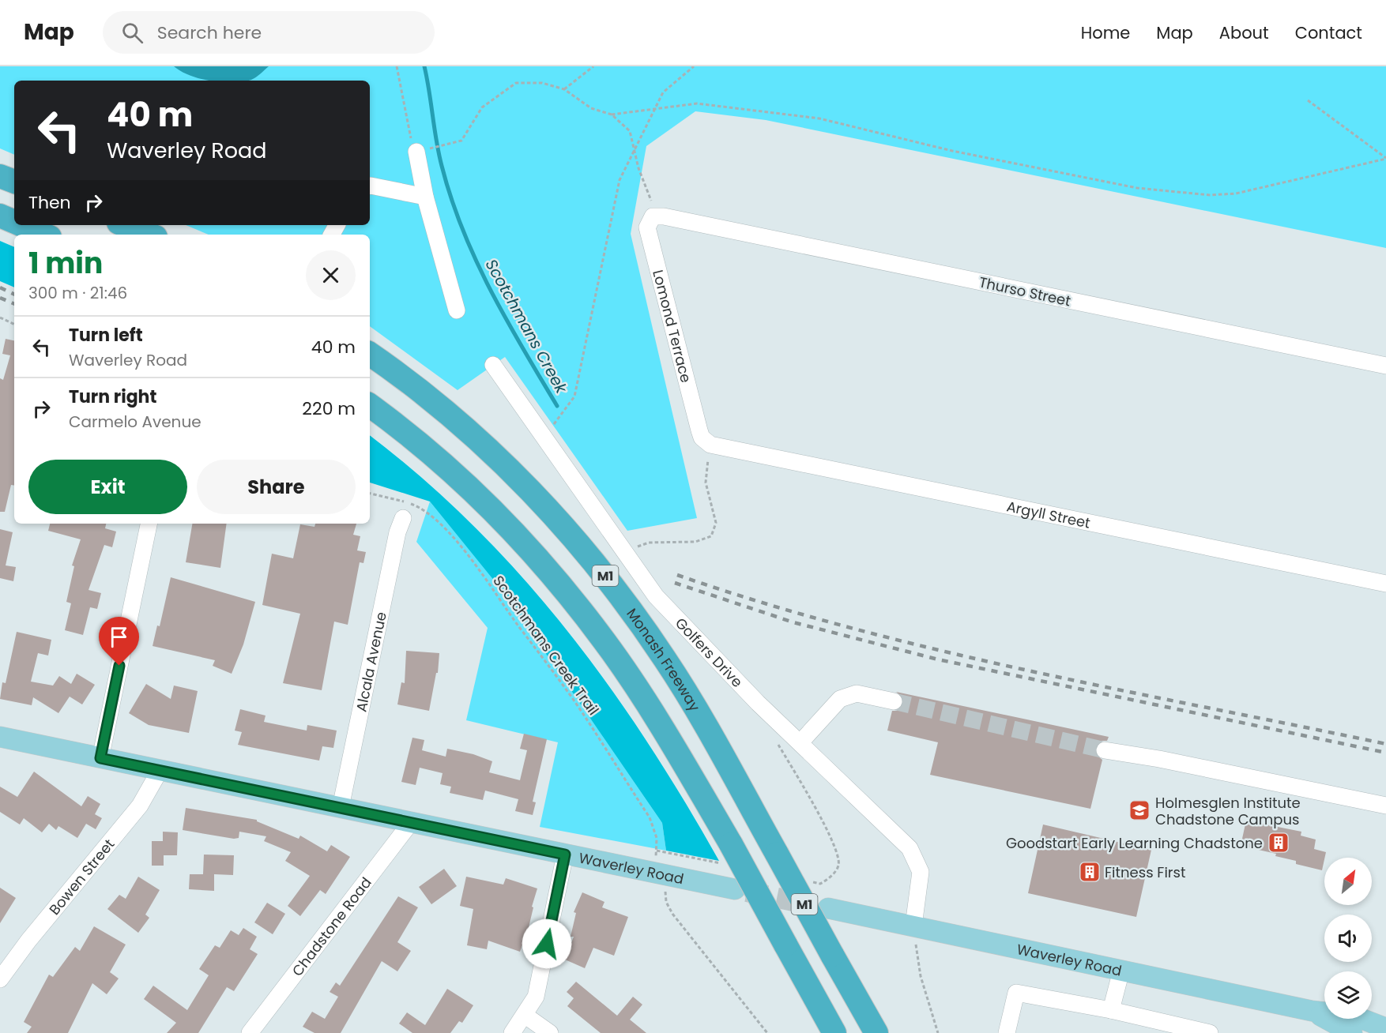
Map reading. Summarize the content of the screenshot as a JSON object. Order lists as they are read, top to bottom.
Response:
{
  "streets": {
    "highway": ["M1", "Monash Freeway"],
    "main road": ["Waverley Road"],
    "street": [
      "Thurso Street",
      "Lomond Terrace",
      "Argyll Street",
      "Golfers Drive",
      "Alcala Avenue",
      "Bowen Street",
      "Chadstone Road"
    ],
    "path": ["Scotchmans Creek Trail"]
  },
  "crossings": [
    ["Thurso Street", "Lomond Terrace"],
    ["Lomond Terrace", "Argyll Street"],
    ["Golfers Drive", "Waverley Road"],
    ["Alcala Avenue", "Waverley Road"],
    ["Waverley Road", "Bowen Street"],
    ["Waverley Road", "Chadstone Road"]
  ],
  "water": ["Scotchmans Creek"],
  "places": {
    "school or university": ["Holmesglen Institute Chadstone Campus"],
    "building": ["Goodstart Early Learning Chadstone", "Fitness First"]
  },
  "north": "top right",
  "page": {
    "header": "Map",
    "search": "Search here",
    "nav": [
      "Home",
      "Map",
      "About",
      "Contact"
    ],
    "turn": ["40 m", "Waverley Road"],
    "then": "Then",
    "heading": ["1 min", "300 m · 21:46"],
    "list": [
      {
        "name": "Turn left",
        "note": "Waverley Road",
        "value": "40 m"
      },
      {
        "name": "Turn right",
        "note": "Carmelo Avenue",
        "value": "220 m"
      }
    ],
    "buttons": ["Exit", "Share"]
  }
}
